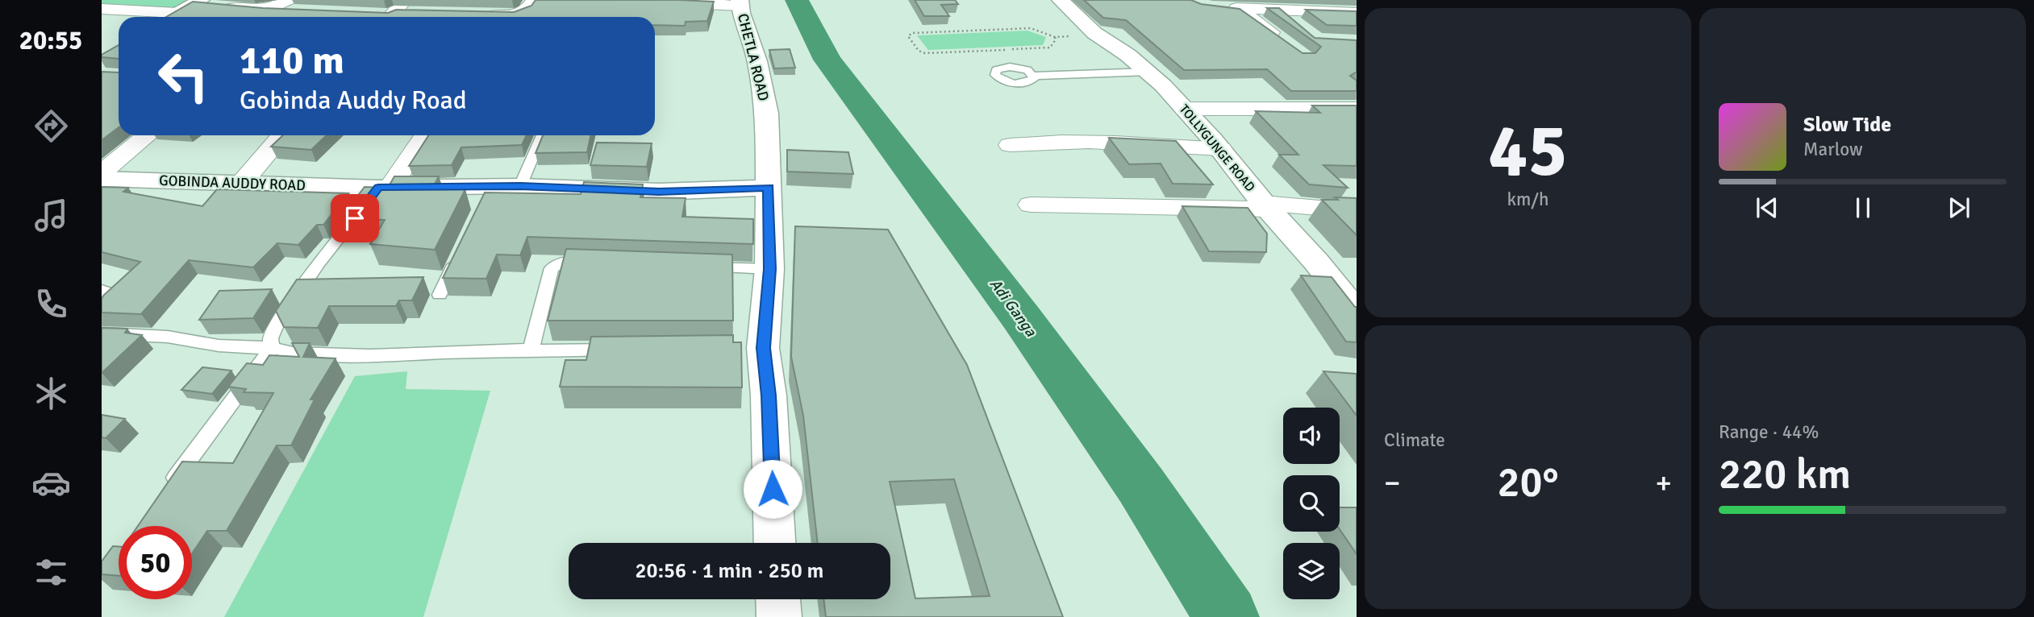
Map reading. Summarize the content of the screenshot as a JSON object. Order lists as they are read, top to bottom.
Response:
{
  "streets": {
    "street": ["CHETLA ROAD", "TOLLYGUNGE ROAD", "GOBINDA AUDDY ROAD"]
  },
  "crossings": [
    ["CHETLA ROAD", "GOBINDA AUDDY ROAD"]
  ],
  "water": ["Adi Ganga"],
  "page": {
    "tabs": "20:55",
    "tile": [
      ["45", "km/h"],
      "Climate",
      ["Range · 44%", "220 km"]
    ],
    "turn": ["110 m", "Gobinda Auddy Road"],
    "song": ["Slow Tide", "Marlow"],
    "heat": ["−", "20°", "+"],
    "limit": "50",
    "trip": "20:56 · 1 min · 250 m"
  }
}
